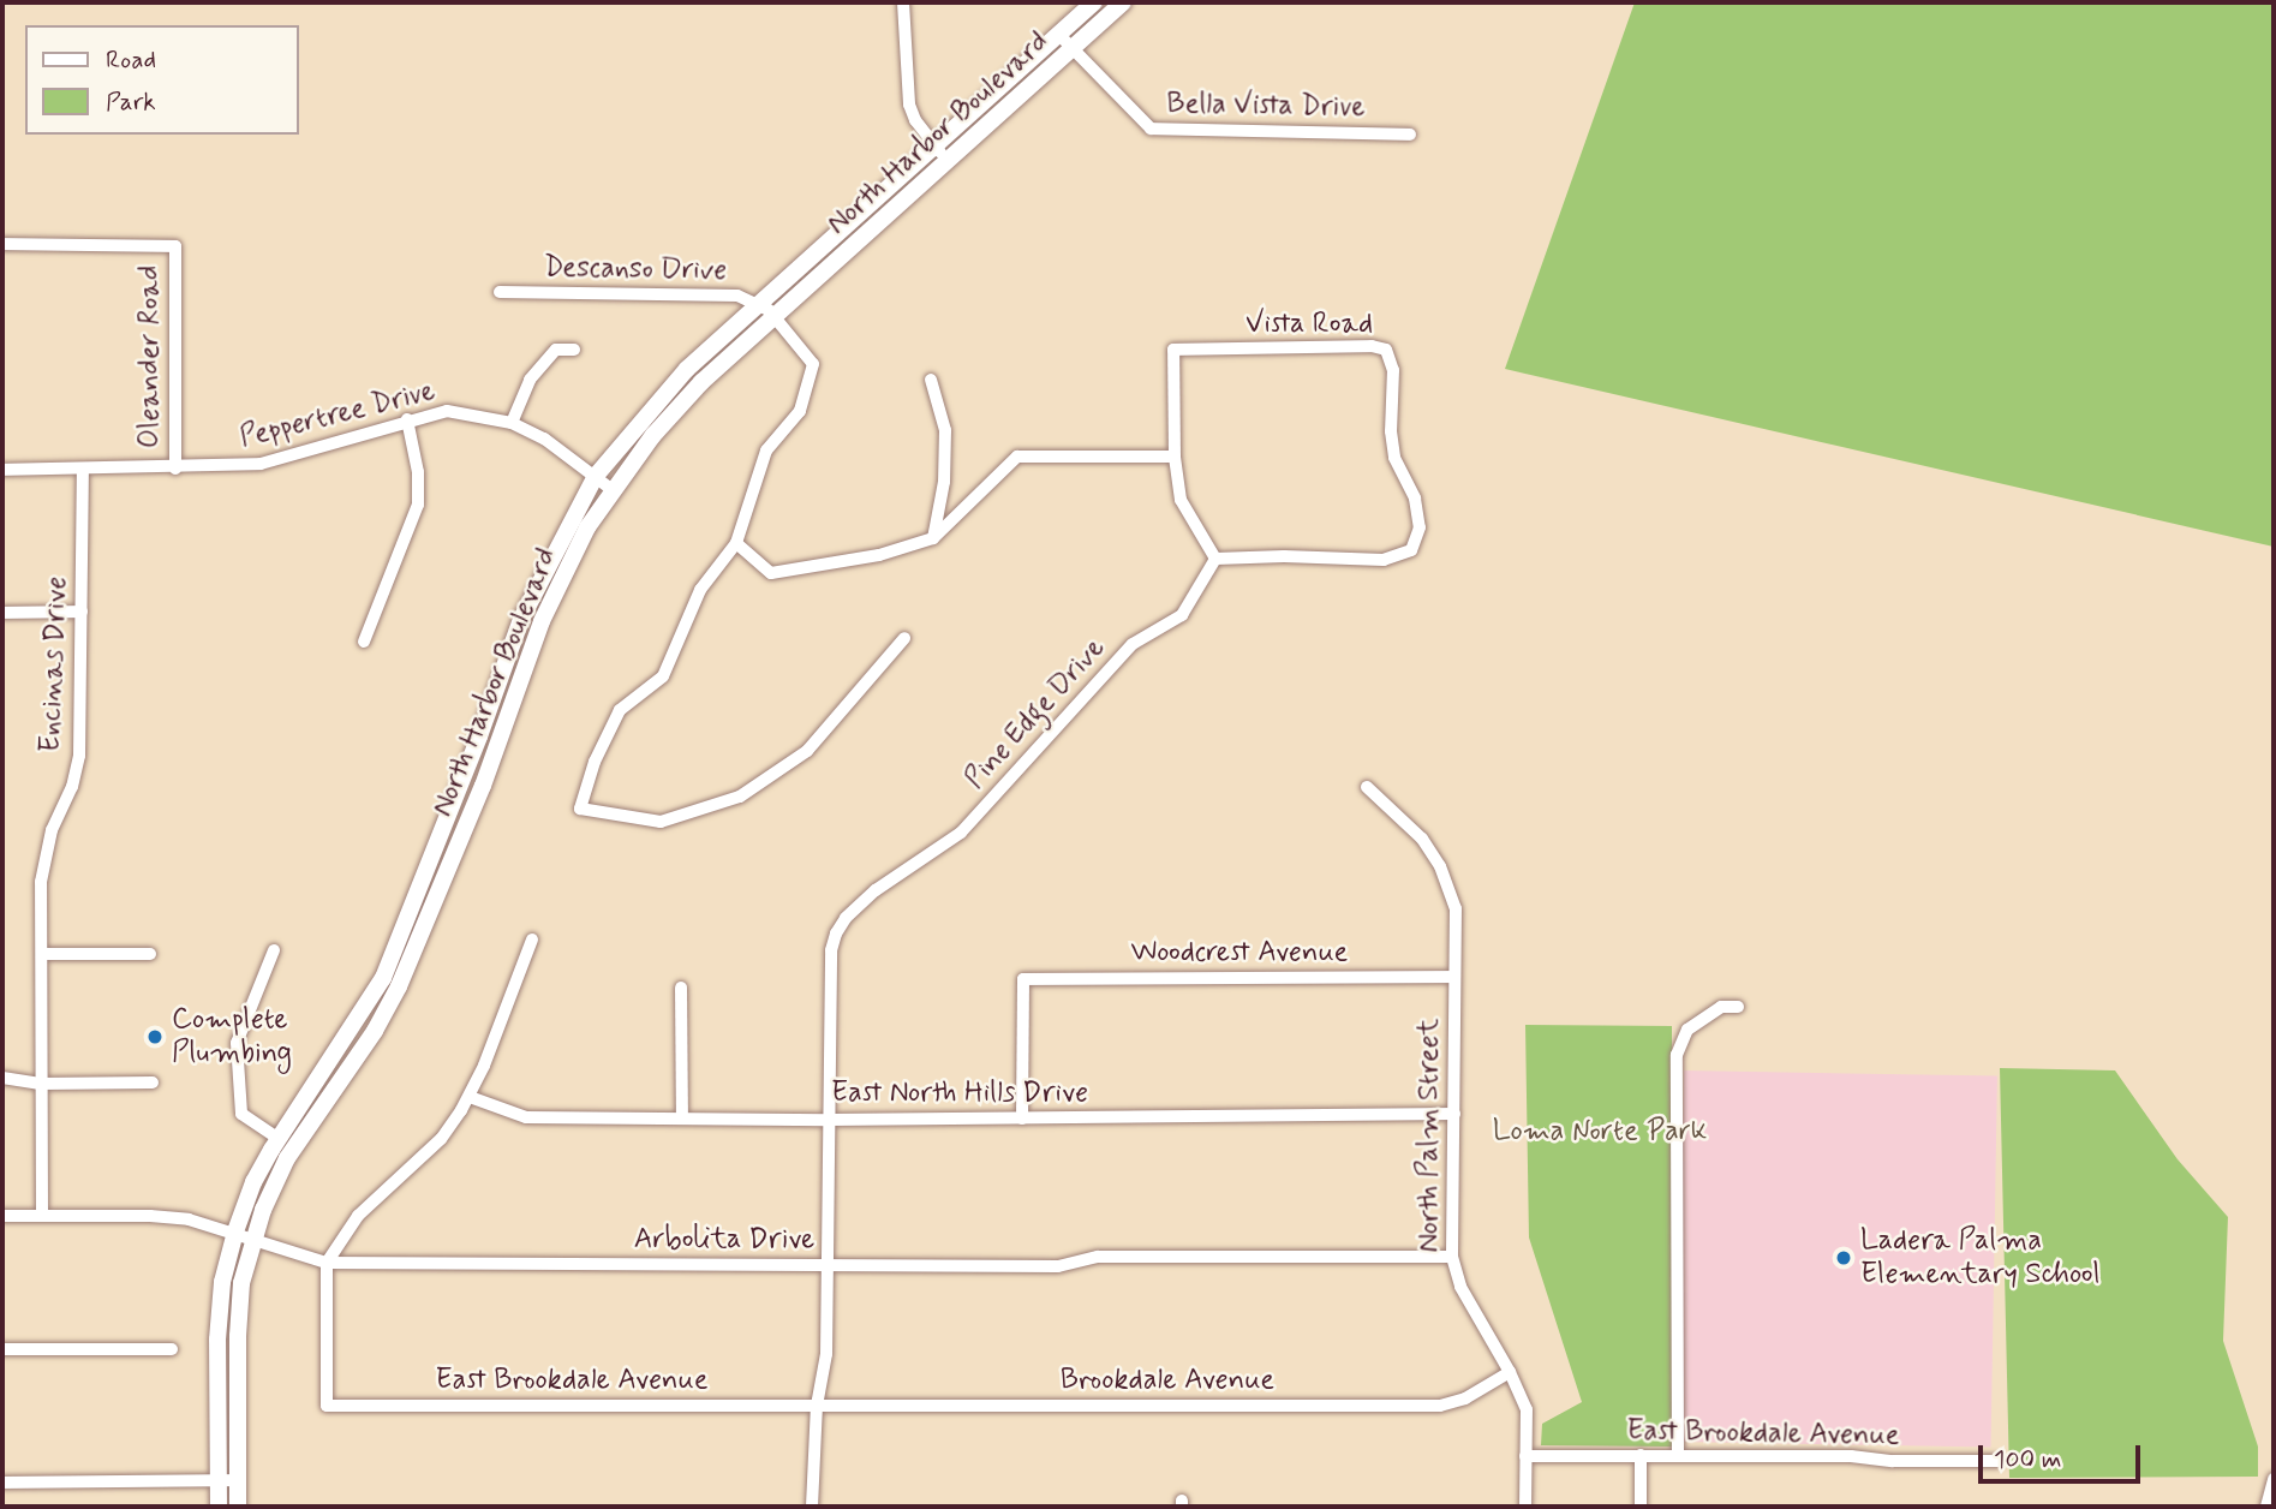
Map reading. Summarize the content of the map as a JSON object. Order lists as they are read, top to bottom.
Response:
{
  "streets": {
    "main road": ["North Harbor Boulevard"],
    "street": [
      "Bella Vista Drive",
      "Descanso Drive",
      "Vista Road",
      "Oleander Road",
      "Peppertree Drive",
      "Encinas Drive",
      "Pine Edge Drive",
      "Woodcrest Avenue",
      "East North Hills Drive",
      "North Palm Street",
      "Arbolita Drive",
      "East Brookdale Avenue",
      "Brookdale Avenue"
    ]
  },
  "crossings": [
    ["Bella Vista Drive", "North Harbor Boulevard"],
    ["North Harbor Boulevard", "Descanso Drive"],
    ["North Harbor Boulevard", "Peppertree Drive"],
    ["North Harbor Boulevard", "Arbolita Drive"],
    ["Vista Road", "Pine Edge Drive"],
    ["Oleander Road", "Peppertree Drive"],
    ["Peppertree Drive", "Encinas Drive"],
    ["Encinas Drive", "Arbolita Drive"],
    ["Pine Edge Drive", "East North Hills Drive"],
    ["Pine Edge Drive", "Arbolita Drive"],
    ["Pine Edge Drive", "East Brookdale Avenue"],
    ["Pine Edge Drive", "Brookdale Avenue"],
    ["Woodcrest Avenue", "East North Hills Drive"],
    ["Woodcrest Avenue", "North Palm Street"],
    ["East North Hills Drive", "North Palm Street"],
    ["North Palm Street", "Arbolita Drive"],
    ["North Palm Street", "East Brookdale Avenue"],
    ["North Palm Street", "Brookdale Avenue"],
    ["Arbolita Drive", "East Brookdale Avenue"],
    ["East Brookdale Avenue", "Brookdale Avenue"]
  ],
  "parks": ["Loma Norte Park"],
  "places": ["Complete Plumbing", "Ladera Palma Elementary School"],
  "legend": ["Road", "Park"],
  "scale_bar": "100 m"
}
